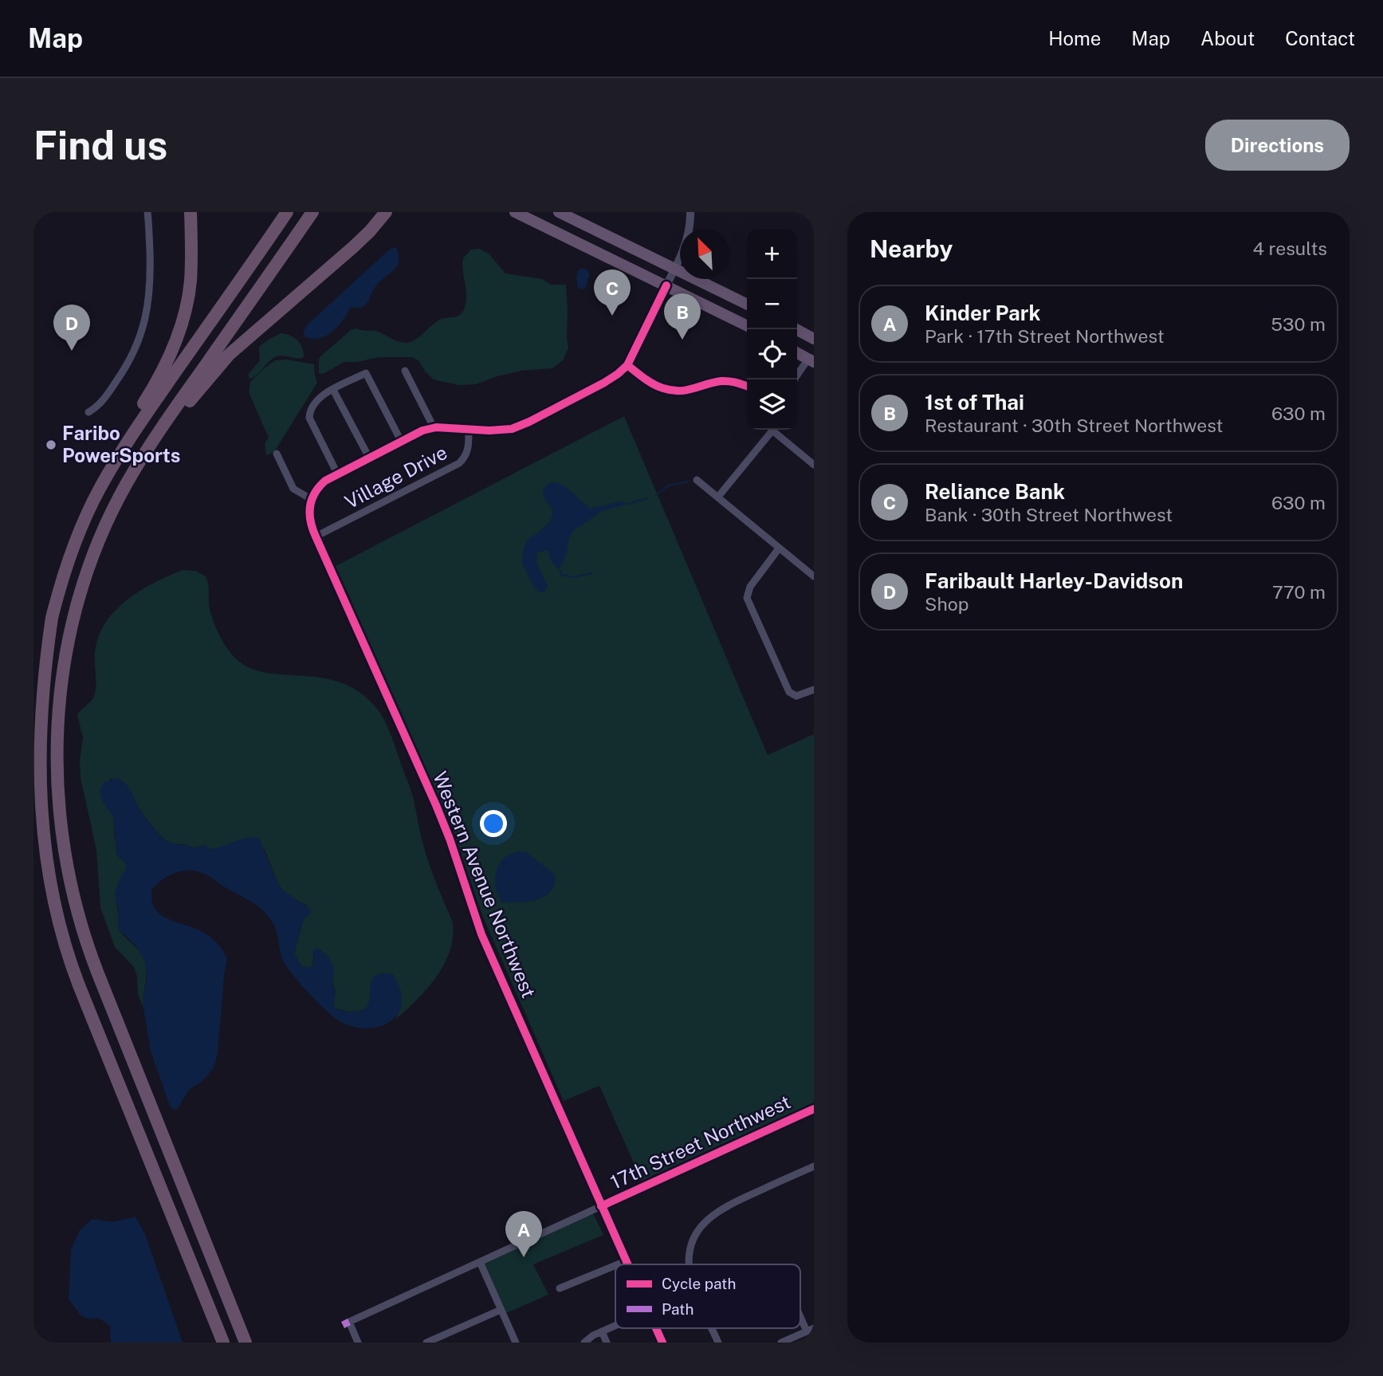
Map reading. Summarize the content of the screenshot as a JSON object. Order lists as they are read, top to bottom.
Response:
{
  "streets": {
    "street": ["Village Drive", "Western Avenue Northwest", "17th Street Northwest"]
  },
  "crossings": [
    ["Village Drive", "Western Avenue Northwest"],
    ["Western Avenue Northwest", "17th Street Northwest"]
  ],
  "places": ["Faribo PowerSports"],
  "legend": ["Cycle path", "Path"],
  "north": "top left",
  "page": {
    "header": "Map",
    "nav": [
      "Home",
      "Map",
      "About",
      "Contact"
    ],
    "buttons": "Directions",
    "title": "Find us",
    "heading": ["Nearby", "4 results"],
    "map_buttons": ["+", "−"],
    "pins": [
      "C",
      "B",
      "D",
      "A"
    ],
    "list": [
      {
        "mark": "A",
        "name": "Kinder Park",
        "note": "Park · 17th Street Northwest",
        "value": "530 m"
      },
      {
        "mark": "B",
        "name": "1st of Thai",
        "note": "Restaurant · 30th Street Northwest",
        "value": "630 m"
      },
      {
        "mark": "C",
        "name": "Reliance Bank",
        "note": "Bank · 30th Street Northwest",
        "value": "630 m"
      },
      {
        "mark": "D",
        "name": "Faribault Harley-Davidson",
        "note": "Shop",
        "value": "770 m"
      }
    ]
  }
}
